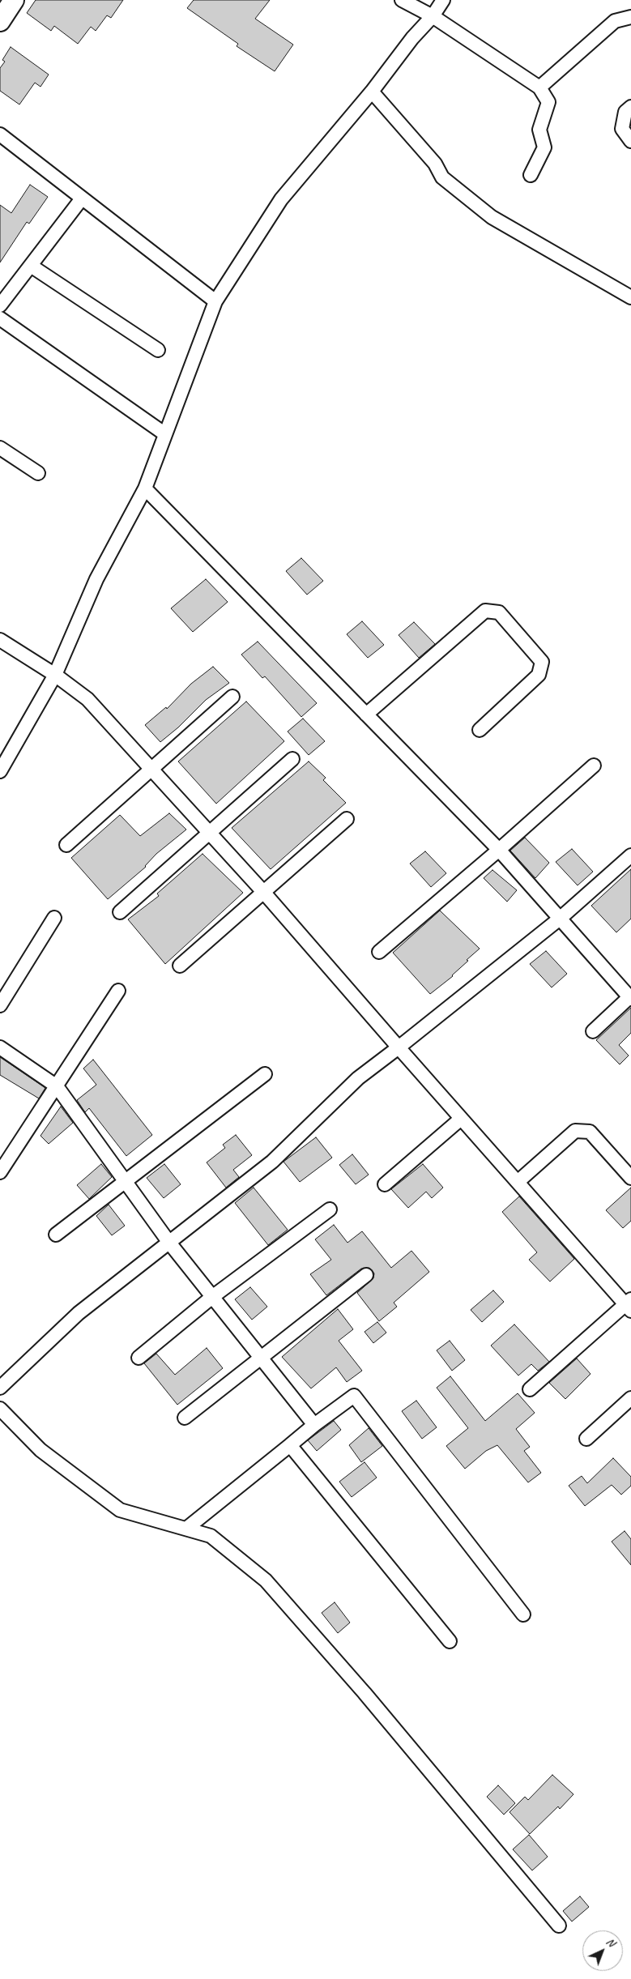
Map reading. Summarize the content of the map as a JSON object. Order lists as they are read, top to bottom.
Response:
{
  "north": "top right"
}
